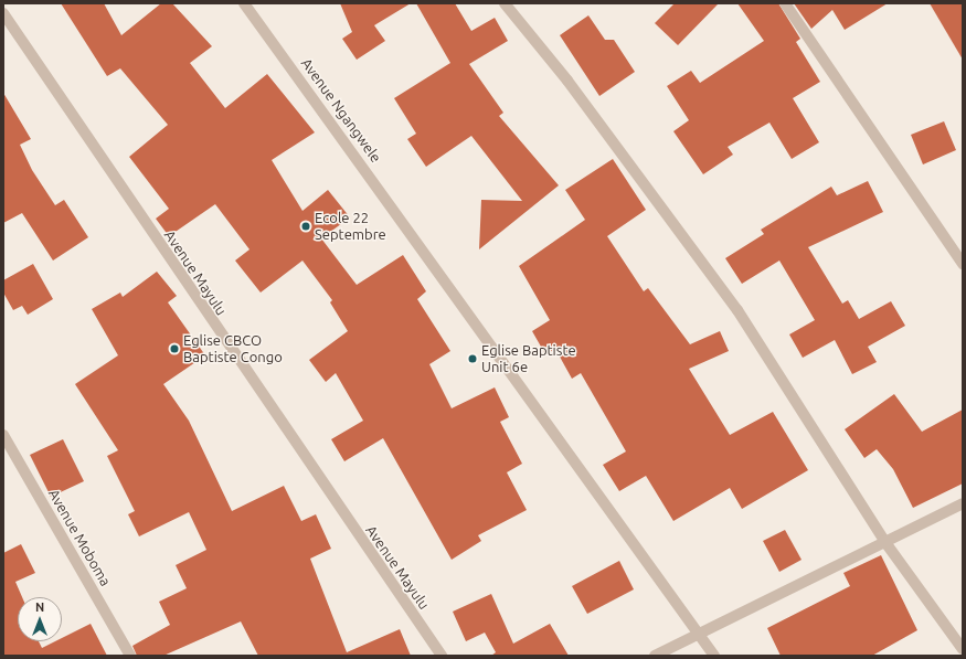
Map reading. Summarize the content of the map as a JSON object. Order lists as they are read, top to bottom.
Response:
{
  "streets": {
    "street": ["Avenue Ngangwele", "Avenue Mayulu", "Avenue Moboma"]
  },
  "places": ["Ecole 22 Septembre", "Eglise CBCO Baptiste Congo", "Eglise Baptiste Unit 6e"],
  "north": "top"
}
